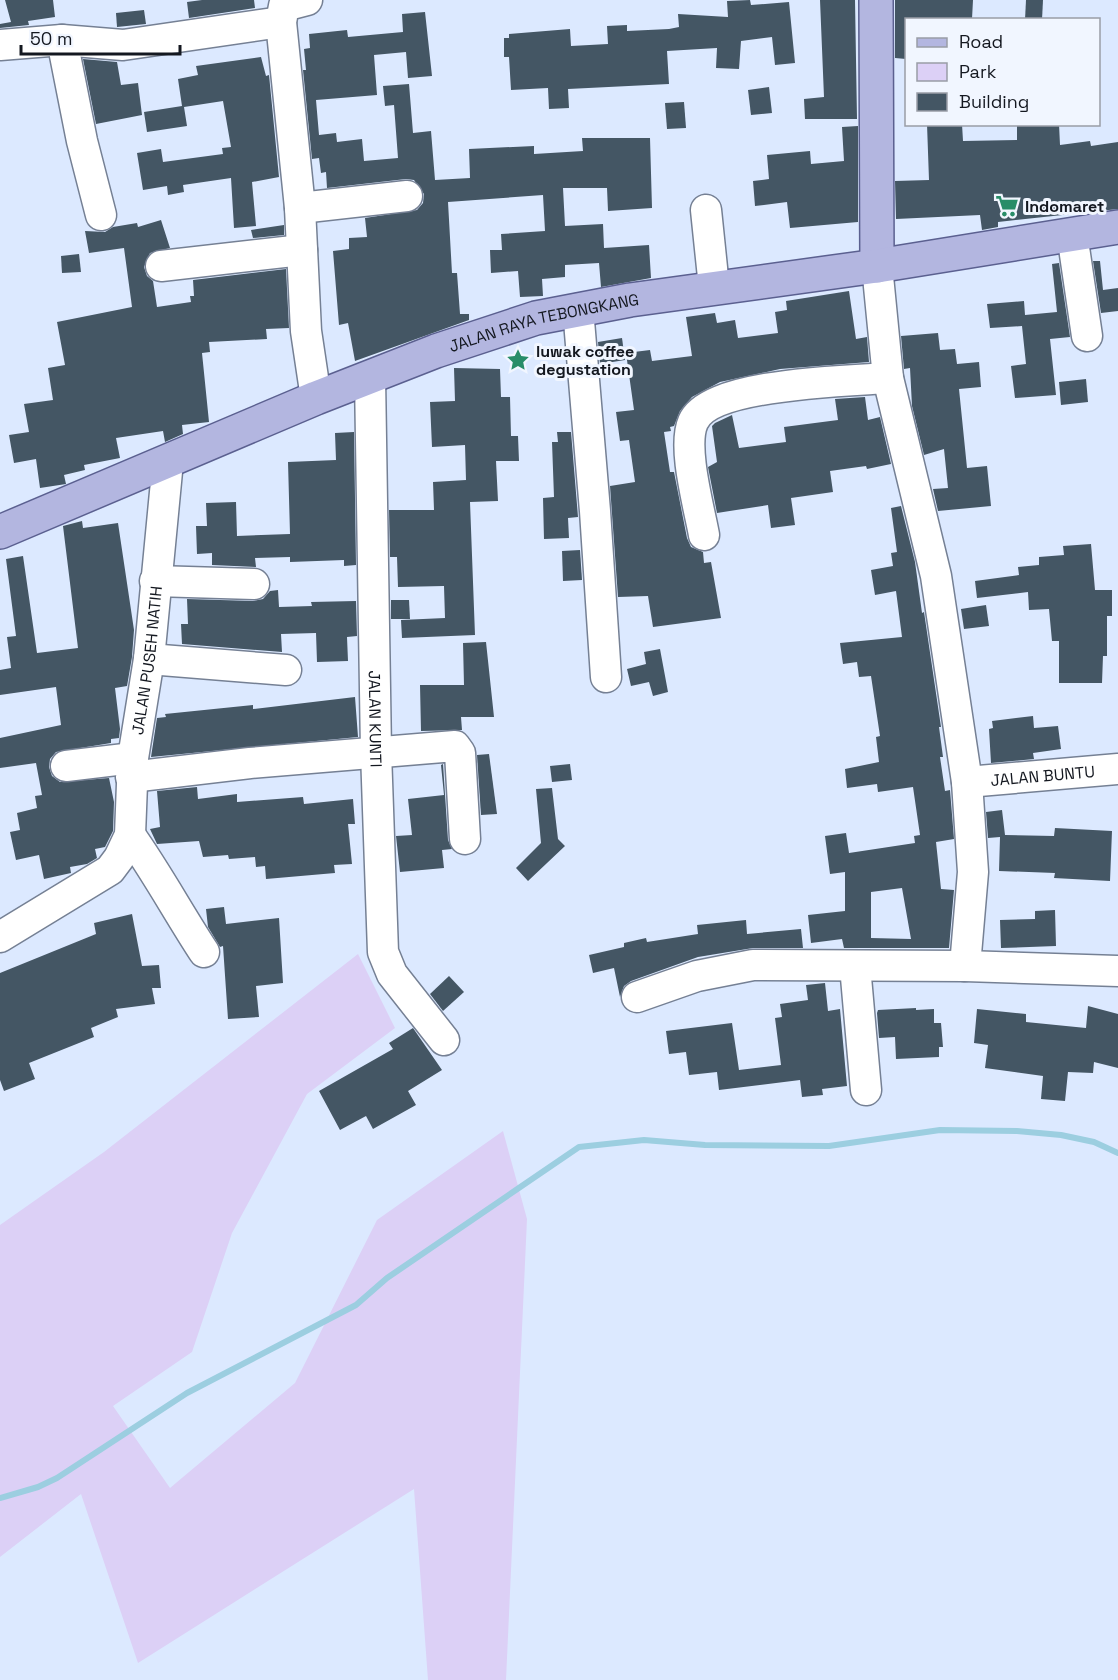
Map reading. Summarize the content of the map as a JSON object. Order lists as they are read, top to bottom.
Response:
{
  "streets": {
    "main road": ["JALAN RAYA TEBONGKANG"],
    "street": ["JALAN PUSEH NATIH", "JALAN KUNTI", "JALAN BUNTU"]
  },
  "crossings": [
    ["JALAN RAYA TEBONGKANG", "JALAN PUSEH NATIH"],
    ["JALAN RAYA TEBONGKANG", "JALAN KUNTI"]
  ],
  "places": {
    "supermarket": ["Indomaret"],
    "place": ["luwak coffee degustation"]
  },
  "legend": ["Road", "Park", "Building"],
  "scale_bar": "50 m"
}
